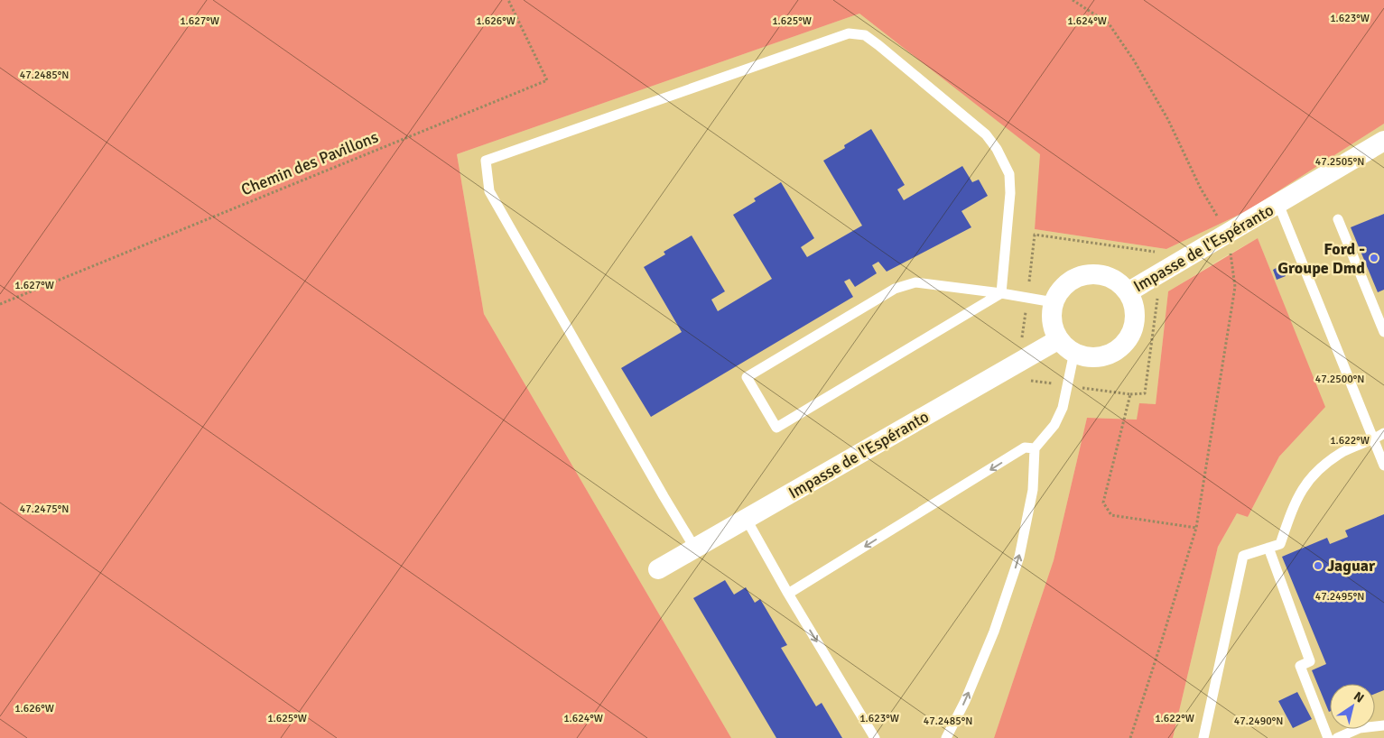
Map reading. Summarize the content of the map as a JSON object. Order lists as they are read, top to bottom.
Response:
{
  "streets": {
    "street": ["Impasse de l'Espéranto"],
    "path": ["Chemin des Pavillons"]
  },
  "places": ["Ford - Groupe Dmd", "Jaguar"],
  "north": "top right",
  "coordinates": [
    "1.623°W",
    "1.627°W",
    "1.626°W",
    "1.625°W",
    "1.624°W",
    "47.2485°N",
    "47.2505°N",
    "47.2500°N",
    "1.622°W",
    "47.2475°N",
    "47.2495°N",
    "47.2490°N"
  ]
}
